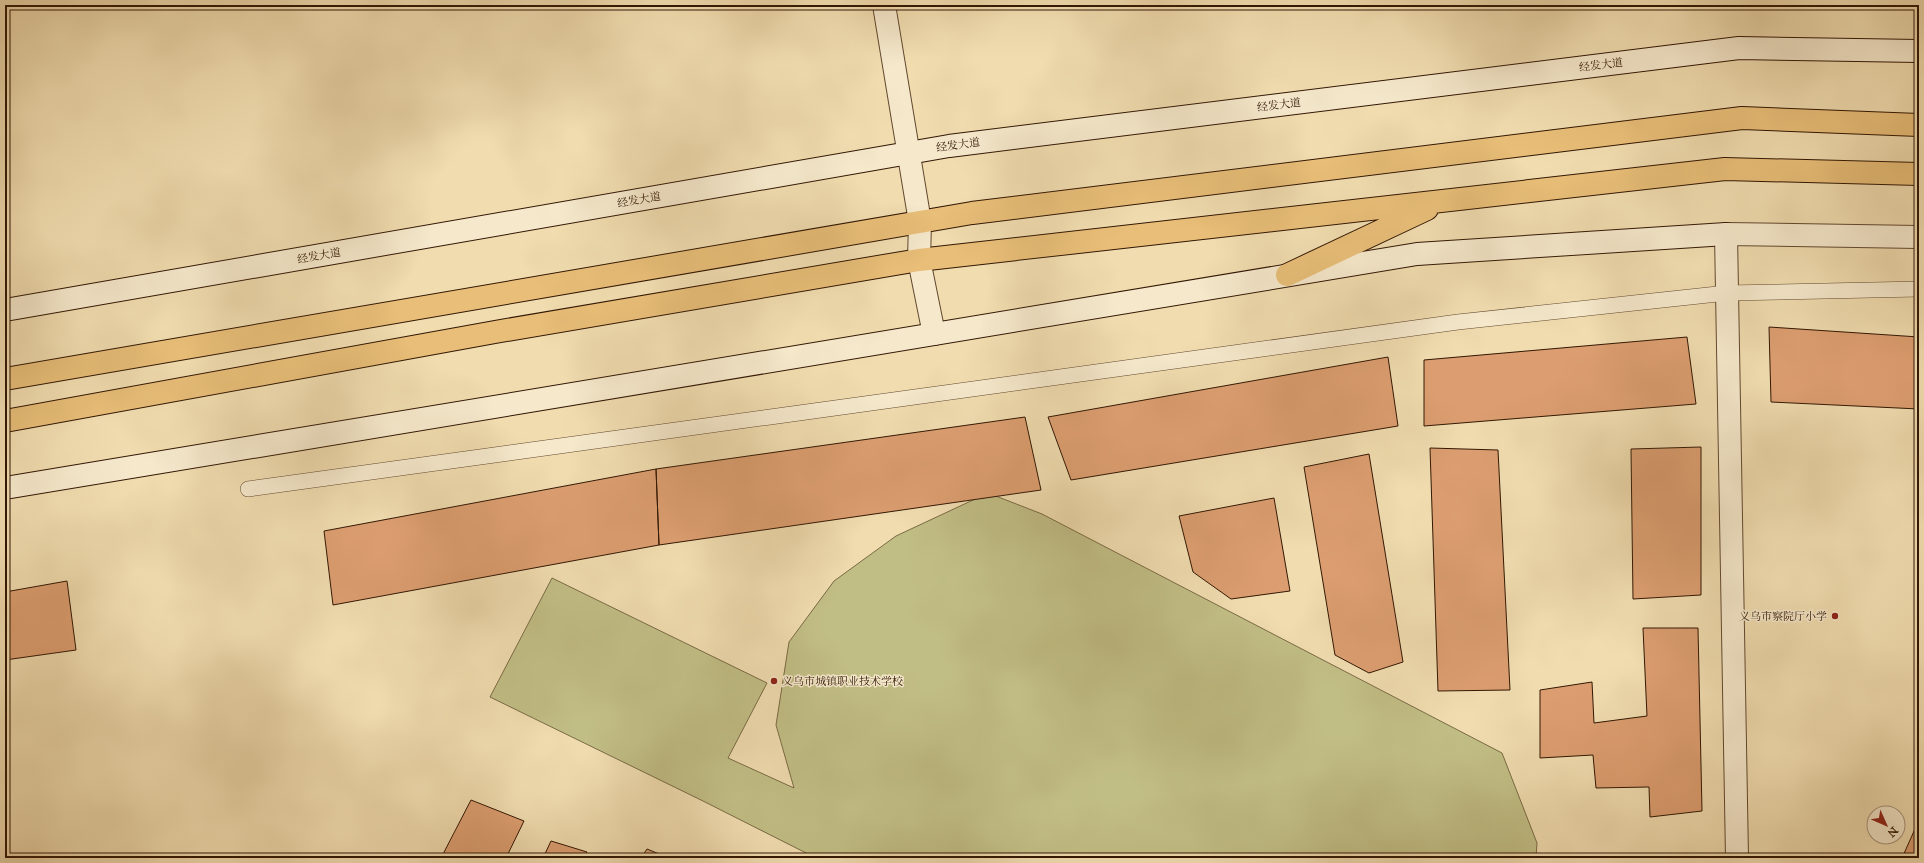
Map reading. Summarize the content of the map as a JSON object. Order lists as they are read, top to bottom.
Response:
{
  "streets": {
    "main road": ["经发大道"]
  },
  "places": ["义乌市察院厅小学", "义乌市城镇职业技术学校"],
  "north": "bottom right"
}
